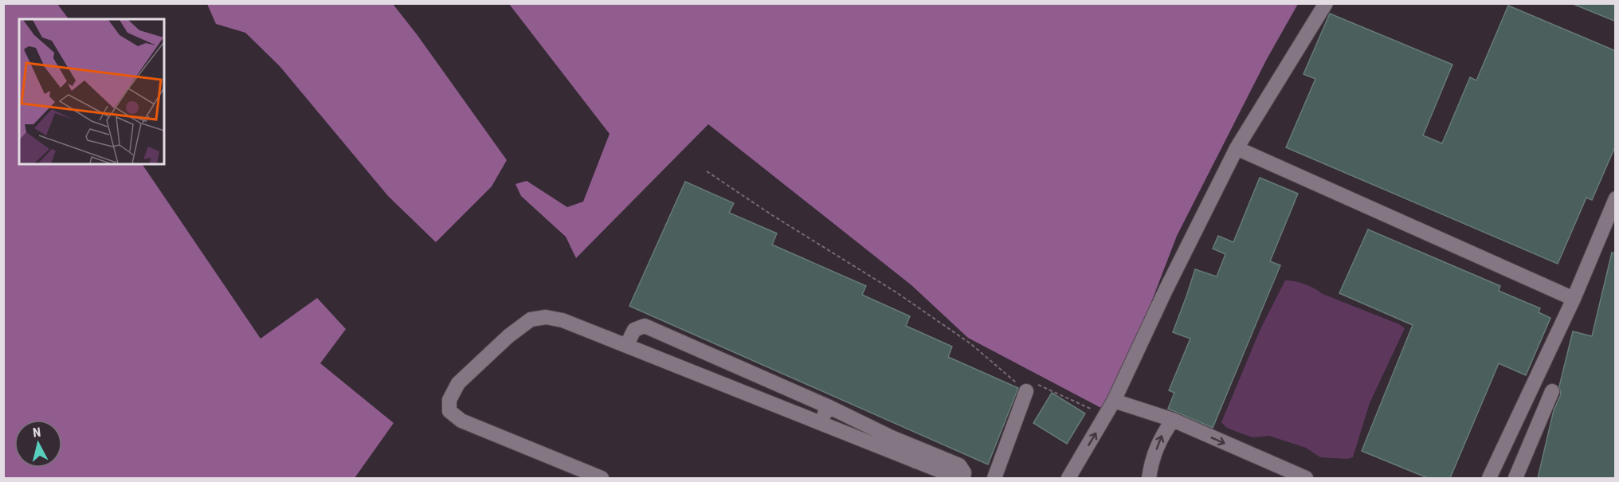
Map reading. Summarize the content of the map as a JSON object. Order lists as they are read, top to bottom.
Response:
{
  "north": "top"
}
